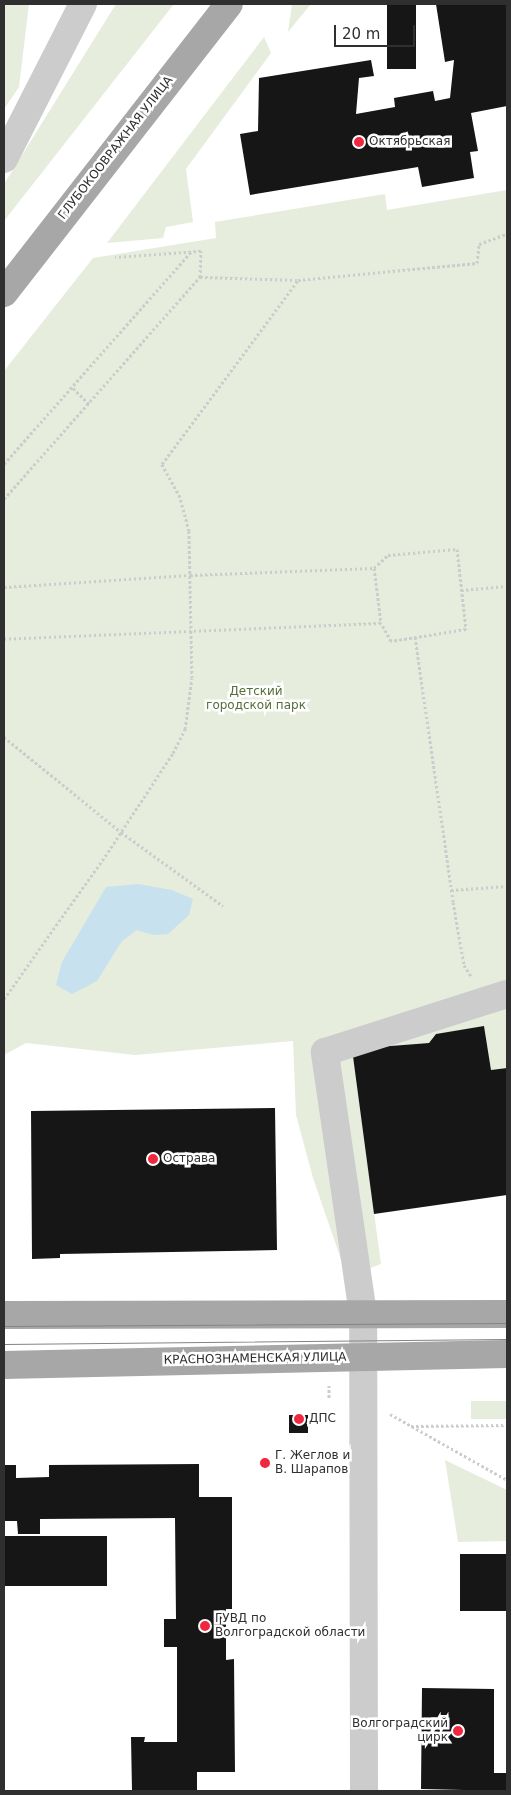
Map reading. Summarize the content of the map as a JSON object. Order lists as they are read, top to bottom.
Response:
{
  "streets": {
    "main road": ["ГЛУБОКООВРАЖНАЯ УЛИЦА", "КРАСНОЗНАМЕНСКАЯ УЛИЦА"]
  },
  "parks": ["Детский городской парк"],
  "places": [
    "Октябрьская",
    "Острава",
    "ДПС",
    "Г. Жеглов и В. Шарапов",
    "ГУВД по Волгоградской области",
    "Волгоградский цирк"
  ],
  "scale_bar": "20 m"
}
